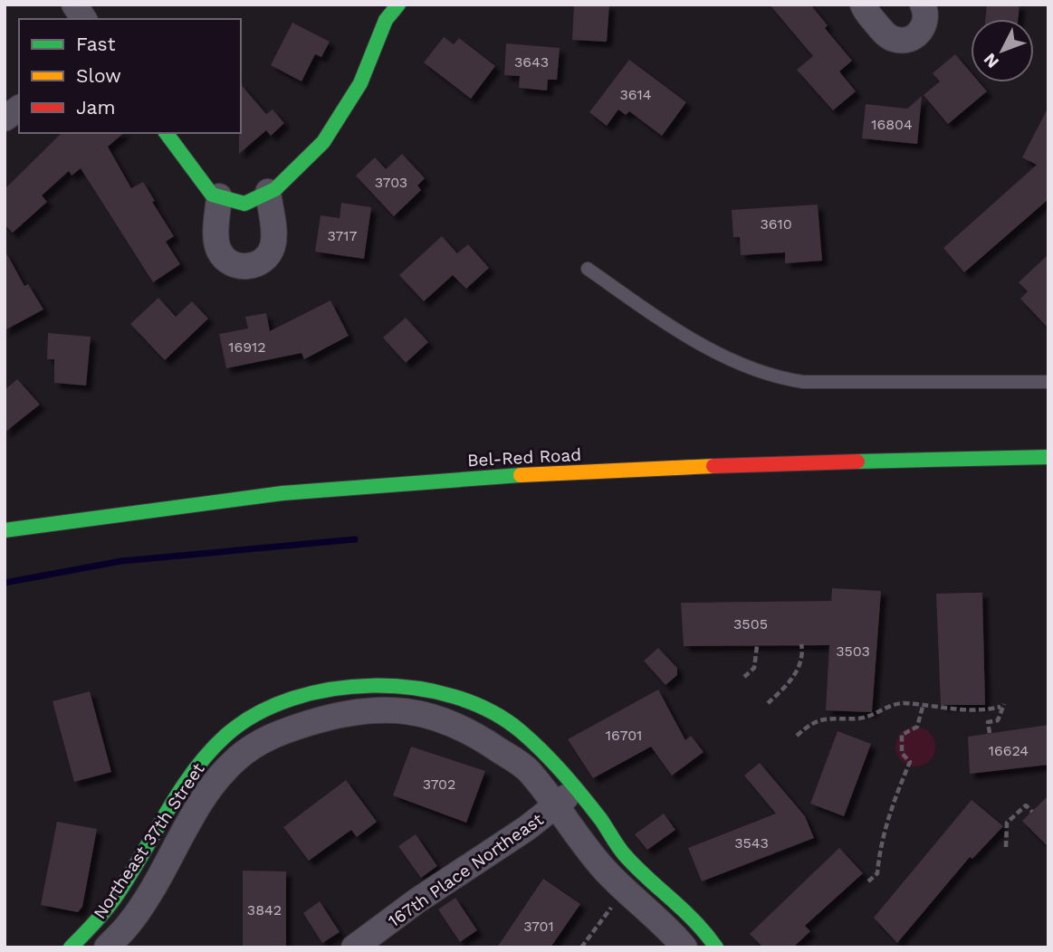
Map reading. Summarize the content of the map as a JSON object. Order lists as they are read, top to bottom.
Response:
{
  "streets": {
    "street": ["Bel-Red Road", "Northeast 37th Street", "167th Place Northeast"]
  },
  "crossings": [
    ["Northeast 37th Street", "167th Place Northeast"]
  ],
  "house_numbers": [
    "3643",
    "3614",
    "16804",
    "3703",
    "3610",
    "3717",
    "16912",
    "3505",
    "3503",
    "16701",
    "16624",
    "3702",
    "3543",
    "3842",
    "3701"
  ],
  "legend": ["Fast", "Slow", "Jam"],
  "north": "bottom left"
}
